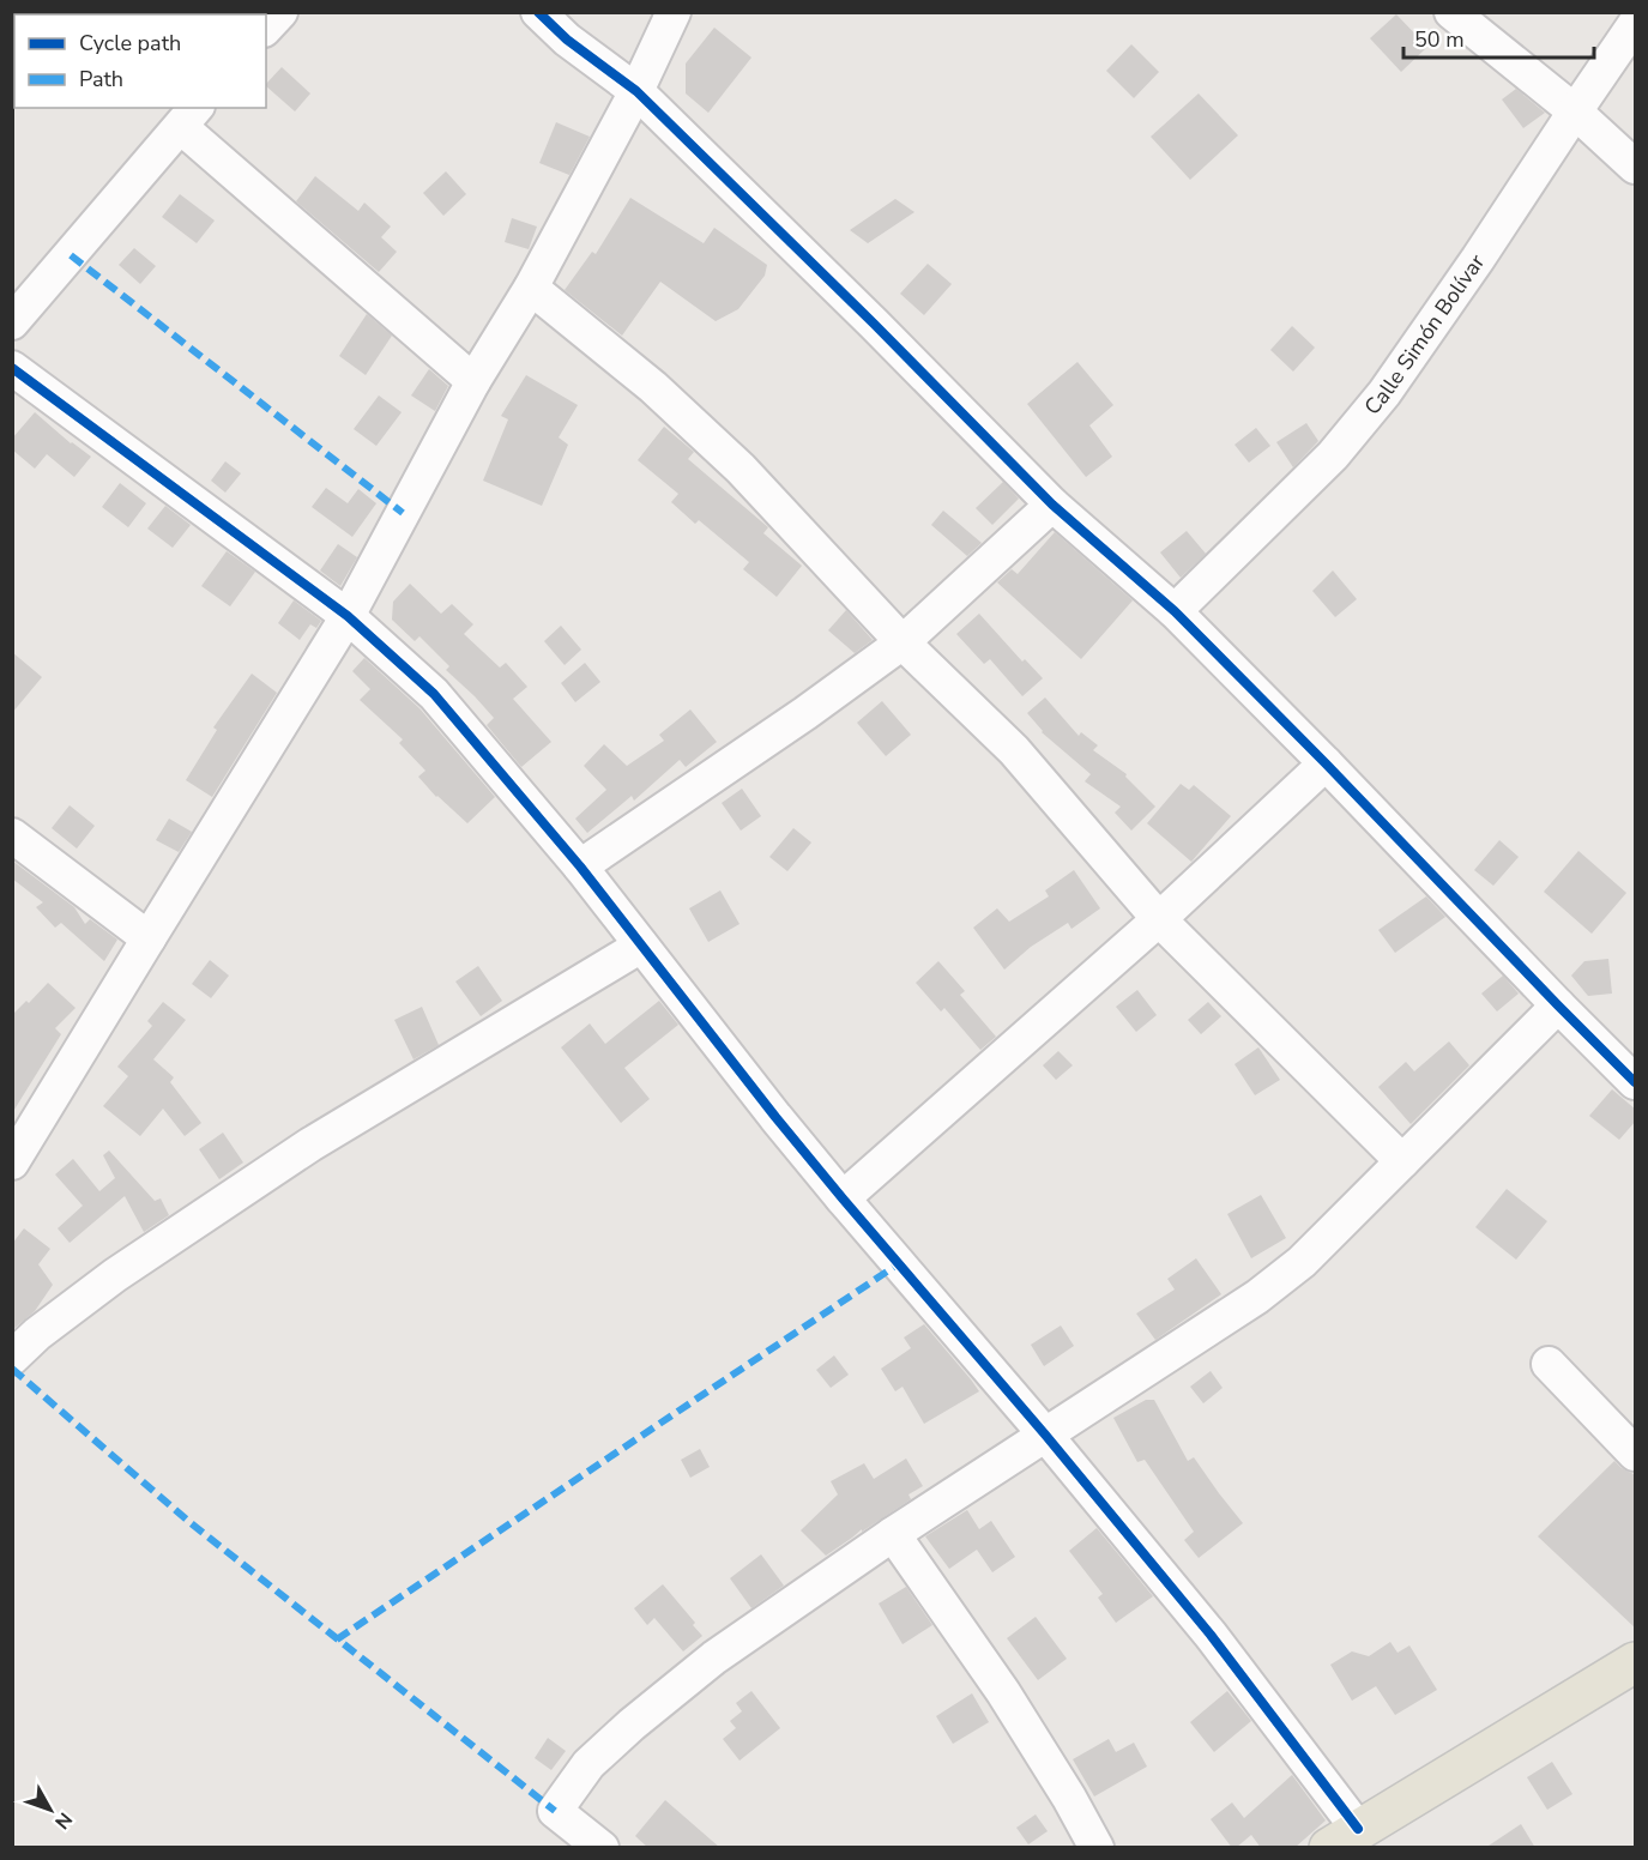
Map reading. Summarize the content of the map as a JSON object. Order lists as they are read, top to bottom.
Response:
{
  "streets": {
    "street": ["Calle Simón Bolívar"]
  },
  "legend": ["Cycle path", "Path"],
  "scale_bar": "50 m",
  "north": "bottom right"
}
